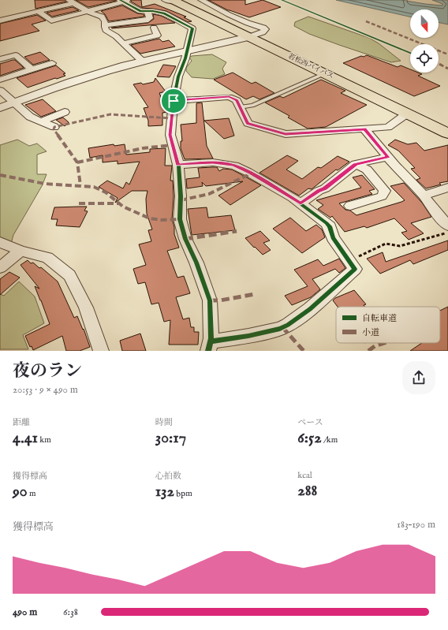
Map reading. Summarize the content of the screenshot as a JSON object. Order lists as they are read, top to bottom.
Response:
{
  "streets": {
    "highway": ["若松西バイパス"]
  },
  "legend": ["自転車道", "小道"],
  "north": "bottom",
  "page": {
    "heading": ["夜のラン", "20:53 · 9 × 490 m"],
    "stats": [
      ["距離", "4.41 km"],
      ["時間", "30:17"],
      ["ペース", "6:52 /km"],
      ["獲得標高", "90 m"],
      ["心拍数", "132 bpm"],
      ["kcal", "288"]
    ],
    "chart": ["獲得標高", "183–190 m"],
    "list": [
      {
        "name": "490 m",
        "note": "6:38"
      }
    ]
  }
}
